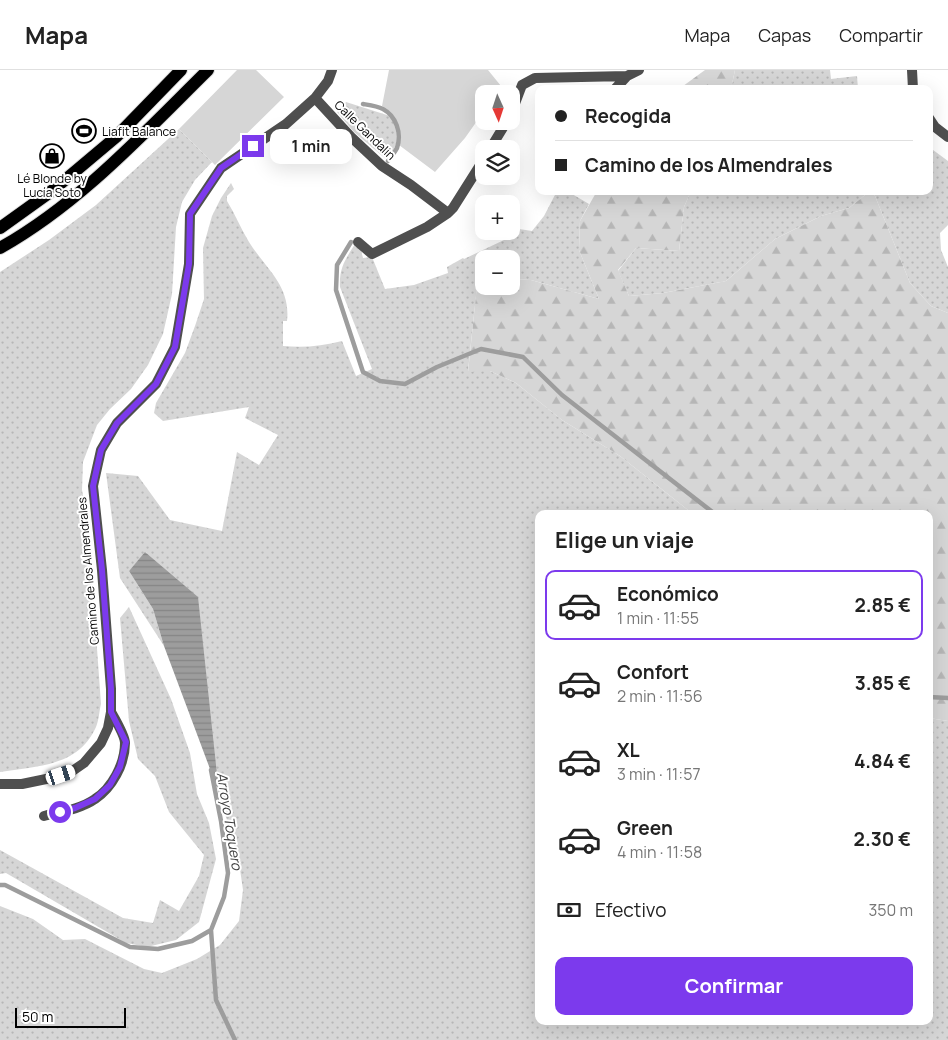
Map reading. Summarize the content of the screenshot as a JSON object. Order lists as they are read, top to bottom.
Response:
{
  "streets": {
    "street": ["Calle Gandalin", "Camino de los Almendrales"]
  },
  "crossings": [
    ["Calle Gandalin", "Camino de los Almendrales"]
  ],
  "water": ["Arroyo Toquero"],
  "places": {
    "sports": ["Liafit Balance"],
    "shop": ["Lé Blonde by Lucía Soto"]
  },
  "scale_bar": "50 m",
  "north": "bottom",
  "page": {
    "header": "Mapa",
    "nav": ["Mapa", "Capas", "Compartir"],
    "map_buttons": ["+", "−"],
    "banner": ["Recogida", "Camino de los Almendrales"],
    "bubble": "1 min",
    "heading": "Elige un viaje",
    "list": [
      {
        "name": "Económico",
        "note": "1 min · 11:55",
        "value": "2.85 €"
      },
      {
        "name": "Confort",
        "note": "2 min · 11:56",
        "value": "3.85 €"
      },
      {
        "name": "XL",
        "note": "3 min · 11:57",
        "value": "4.84 €"
      },
      {
        "name": "Green",
        "note": "4 min · 11:58",
        "value": "2.30 €"
      }
    ],
    "pay": ["Efectivo", "350 m"],
    "buttons": "Confirmar",
    "scale": "50 m"
  }
}
